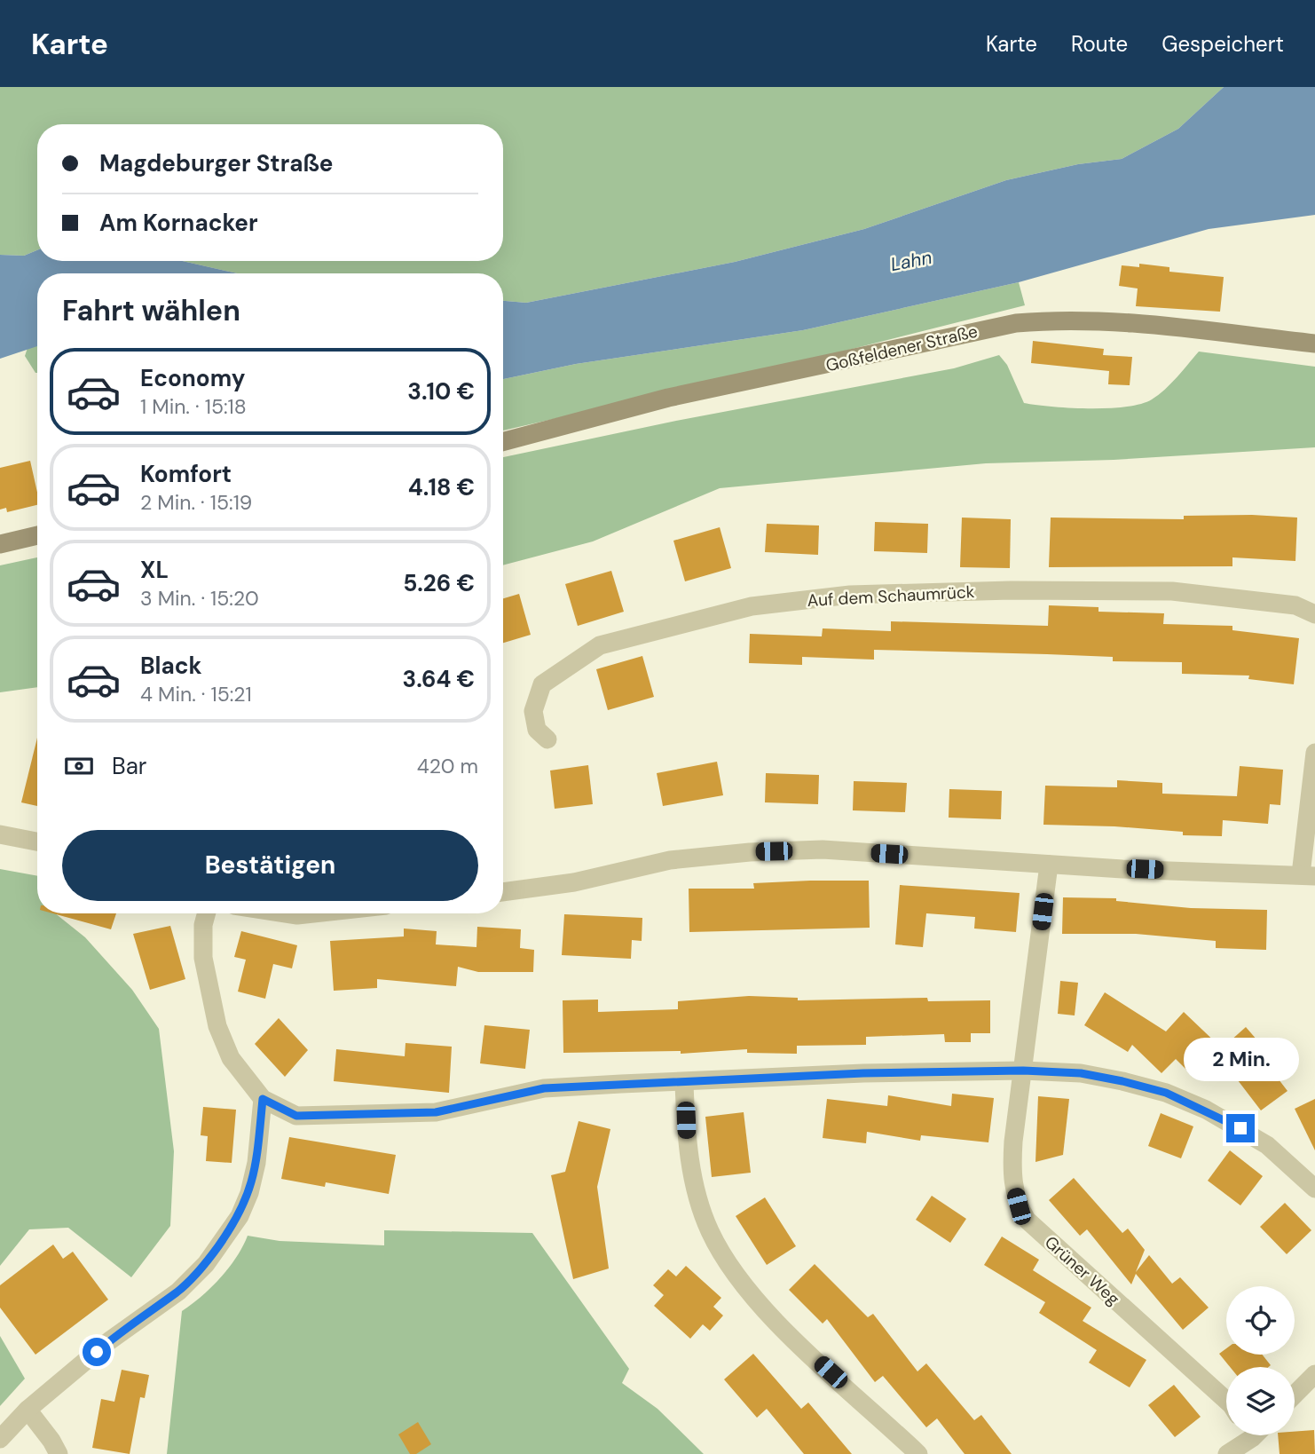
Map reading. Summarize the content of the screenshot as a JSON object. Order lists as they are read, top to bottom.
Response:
{
  "streets": {
    "main road": ["Goßfeldener Straße"],
    "street": ["Auf dem Schaumrück", "Grüner Weg"]
  },
  "water": ["Lahn"],
  "page": {
    "header": "Karte",
    "nav": ["Karte", "Route", "Gespeichert"],
    "banner": ["Magdeburger Straße", "Am Kornacker"],
    "heading": "Fahrt wählen",
    "list": [
      {
        "name": "Economy",
        "note": "1 Min. · 15:18",
        "value": "3.10 €"
      },
      {
        "name": "Komfort",
        "note": "2 Min. · 15:19",
        "value": "4.18 €"
      },
      {
        "name": "XL",
        "note": "3 Min. · 15:20",
        "value": "5.26 €"
      },
      {
        "name": "Black",
        "note": "4 Min. · 15:21",
        "value": "3.64 €"
      }
    ],
    "pay": ["Bar", "420 m"],
    "buttons": "Bestätigen",
    "bubble": "2 Min."
  }
}
